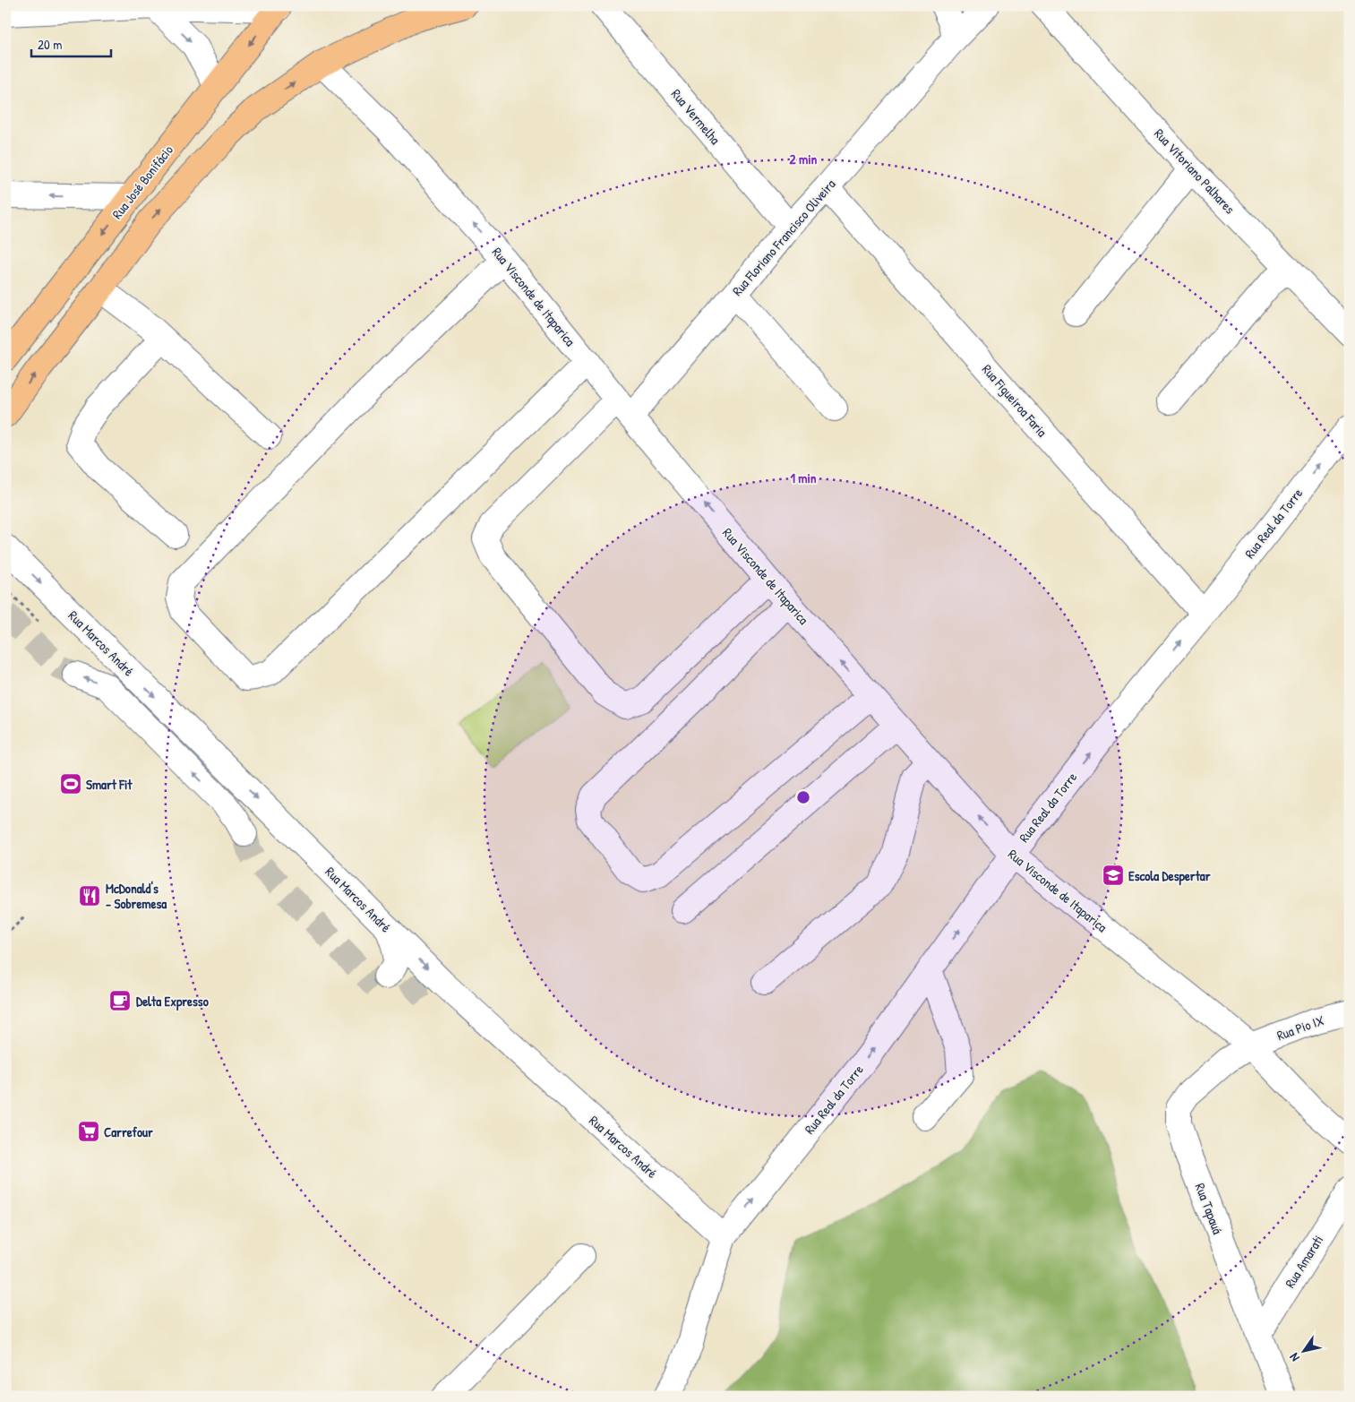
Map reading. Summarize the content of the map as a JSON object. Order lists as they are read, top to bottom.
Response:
{
  "streets": {
    "main road": ["Rua José Bonifácio"],
    "street": [
      "Rua Vermelha",
      "Rua Vitoriano Palhares",
      "Rua Floriano Francisco Oliveira",
      "Rua Visconde de Itaparica",
      "Rua Figueiroa Faria",
      "Rua Real da Torre",
      "Rua Marcos André",
      "Rua Pio IX",
      "Rua Tapauá",
      "Rua Amarati"
    ]
  },
  "crossings": [
    ["Rua Vermelha", "Rua Floriano Francisco Oliveira"],
    ["Rua Floriano Francisco Oliveira", "Rua Visconde de Itaparica"],
    ["Rua Floriano Francisco Oliveira", "Rua Figueiroa Faria"],
    ["Rua Visconde de Itaparica", "Rua Real da Torre"],
    ["Rua Visconde de Itaparica", "Rua Pio IX"],
    ["Rua Visconde de Itaparica", "Rua Tapauá"],
    ["Rua Figueiroa Faria", "Rua Real da Torre"],
    ["Rua Real da Torre", "Rua Marcos André"],
    ["Rua Pio IX", "Rua Tapauá"],
    ["Rua Tapauá", "Rua Amarati"]
  ],
  "one_way": ["Rua Visconde de Itaparica", "Rua Marcos André"],
  "places": {
    "sports": ["Smart Fit"],
    "school or university": ["Escola Despertar"],
    "restaurant": ["McDonald's - Sobremesa"],
    "cafe": ["Delta Expresso"],
    "supermarket": ["Carrefour"]
  },
  "scale_bar": "20 m",
  "north": "bottom left",
  "rings": ["2 min", "1 min"]
}
